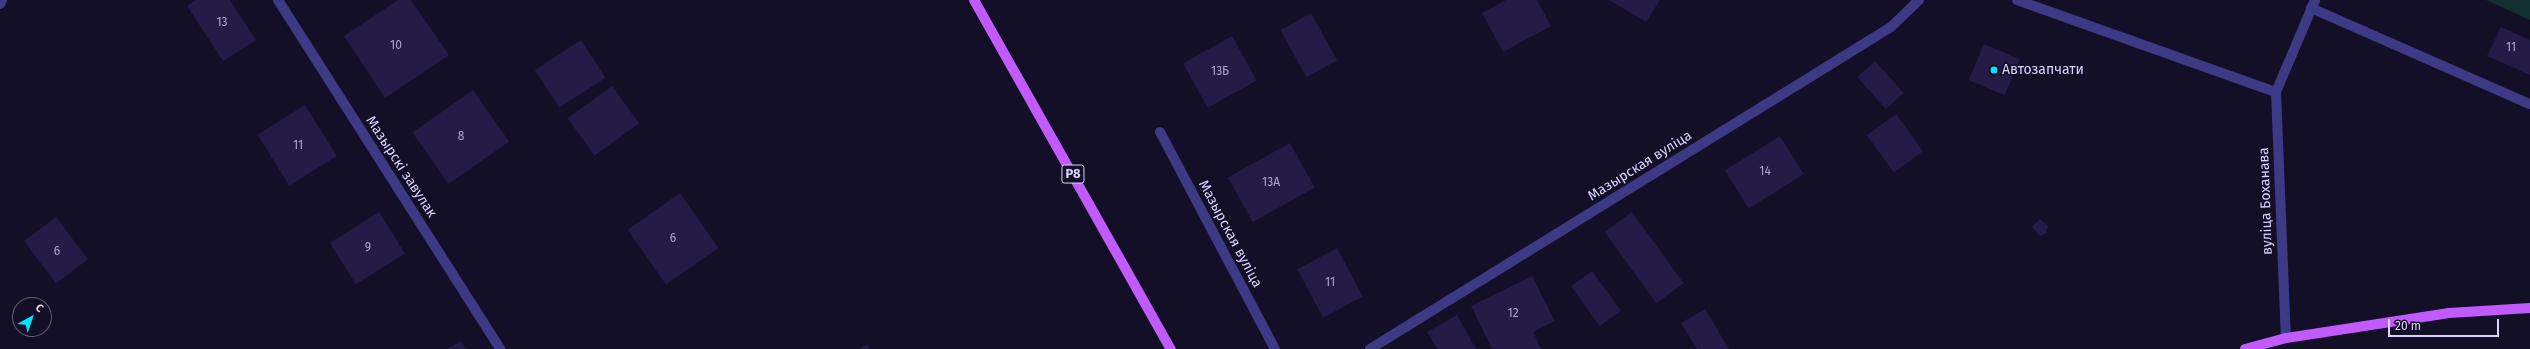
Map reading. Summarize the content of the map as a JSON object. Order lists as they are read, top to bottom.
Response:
{
  "streets": {
    "main road": ["Р8"],
    "street": ["Мазырская вуліца", "Мазырскі завулак", "вуліца Боханава"]
  },
  "places": ["Автозапчати"],
  "house_numbers": [
    "13",
    "10",
    "11",
    "13Б",
    "8",
    "11",
    "14",
    "13А",
    "6",
    "9",
    "6",
    "11",
    "12"
  ],
  "scale_bar": "20 m",
  "north": "top right"
}
